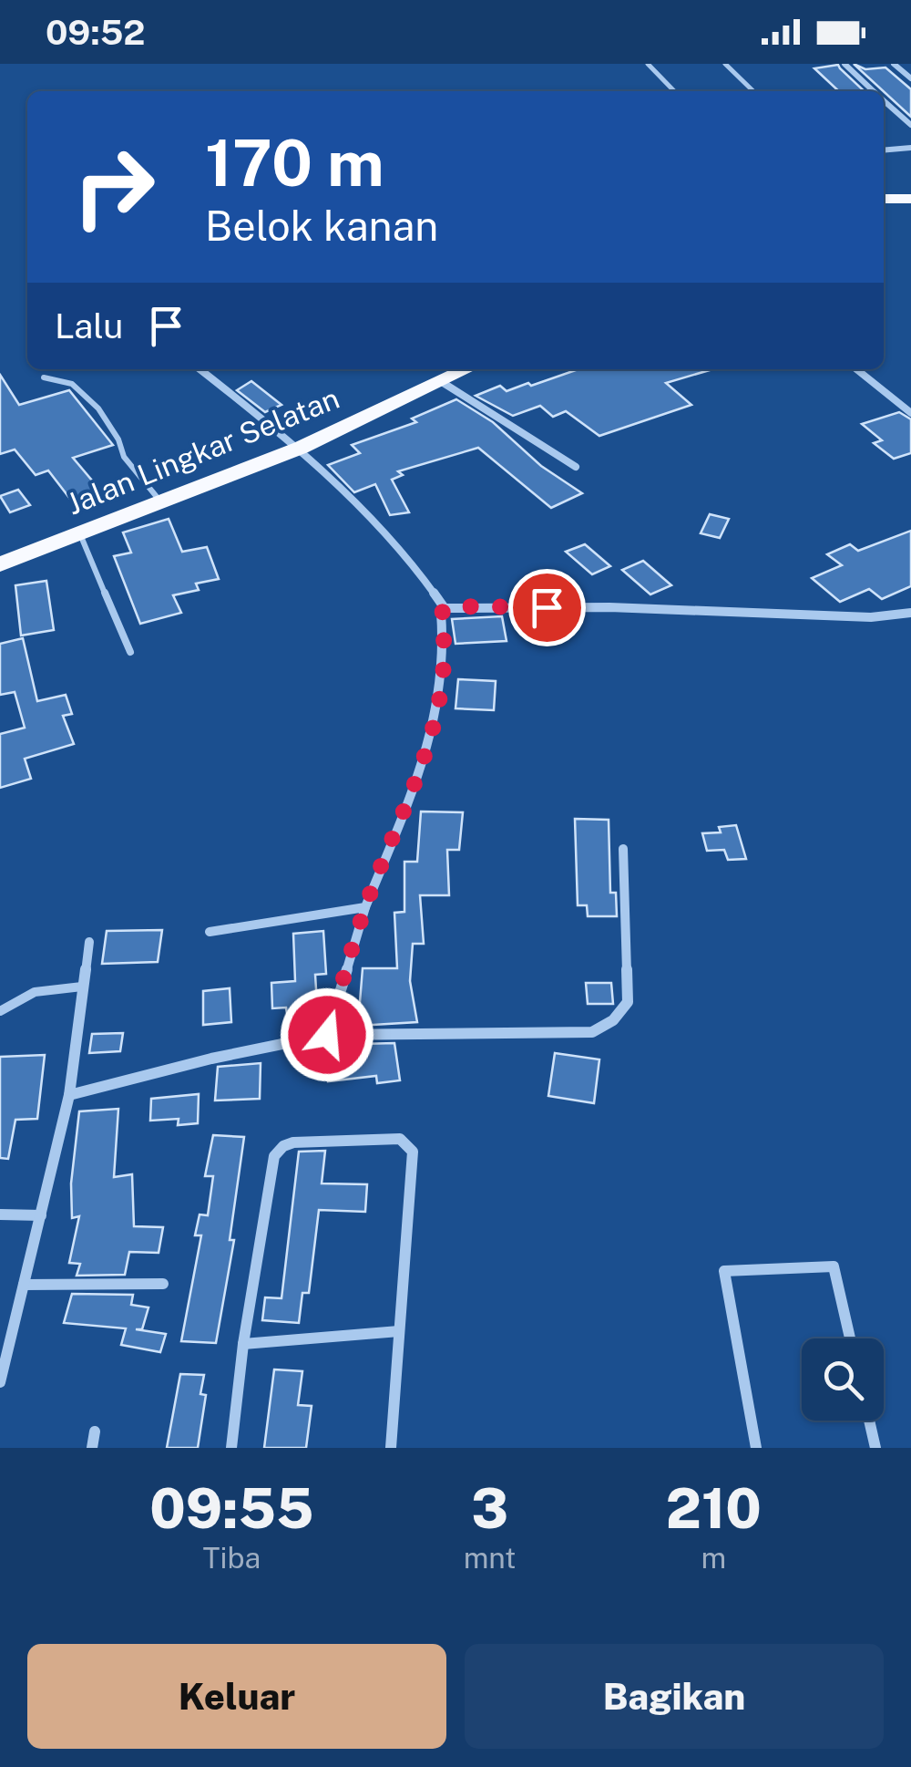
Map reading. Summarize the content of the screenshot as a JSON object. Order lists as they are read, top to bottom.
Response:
{
  "streets": {
    "highway": ["Jalan Lingkar Selatan"]
  },
  "page": {
    "status": "09:52",
    "turn": ["170 m", "Belok kanan"],
    "then": "Lalu",
    "eta": [
      "09:55",
      "Tiba",
      "3",
      "mnt",
      "210",
      "m"
    ],
    "buttons": ["Keluar", "Bagikan"]
  }
}
